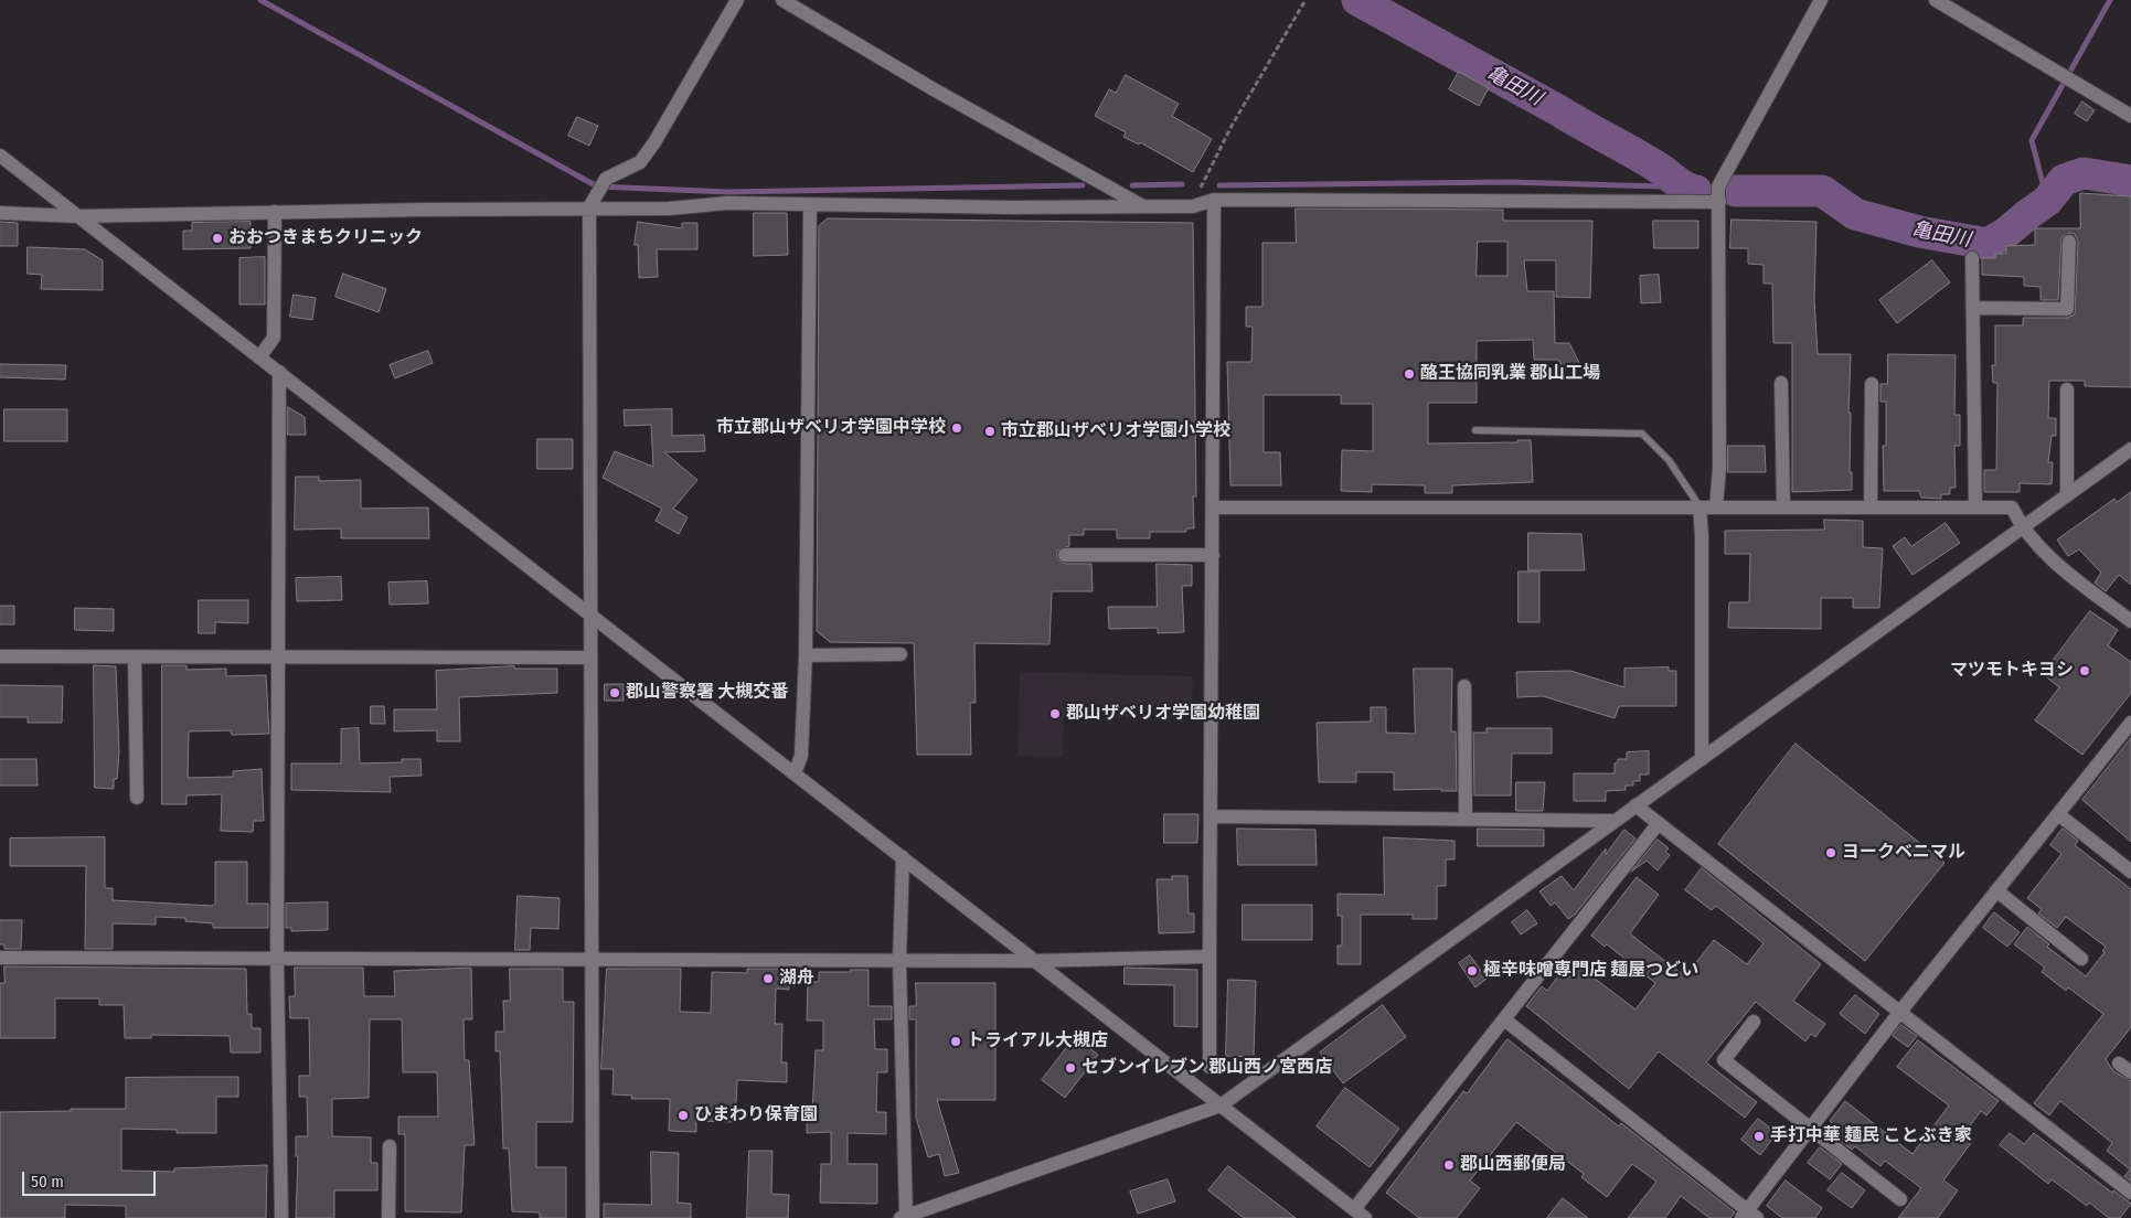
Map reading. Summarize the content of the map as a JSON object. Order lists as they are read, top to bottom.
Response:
{
  "water": ["亀田川"],
  "places": [
    "おおつきまちクリニック",
    "酪王協同乳業 郡山工場",
    "市立郡山ザベリオ学園中学校",
    "市立郡山ザベリオ学園小学校",
    "マツモトキヨシ",
    "郡山警察署 大槻交番",
    "郡山ザベリオ学園幼稚園",
    "ヨークベニマル",
    "極辛味噌専門店 麺屋つどい",
    "湖舟",
    "トライアル大槻店",
    "セブンイレブン 郡山西ノ宮西店",
    "ひまわり保育園",
    "手打中華 麺民 ことぶき家",
    "郡山西郵便局"
  ],
  "scale_bar": "50 m"
}
